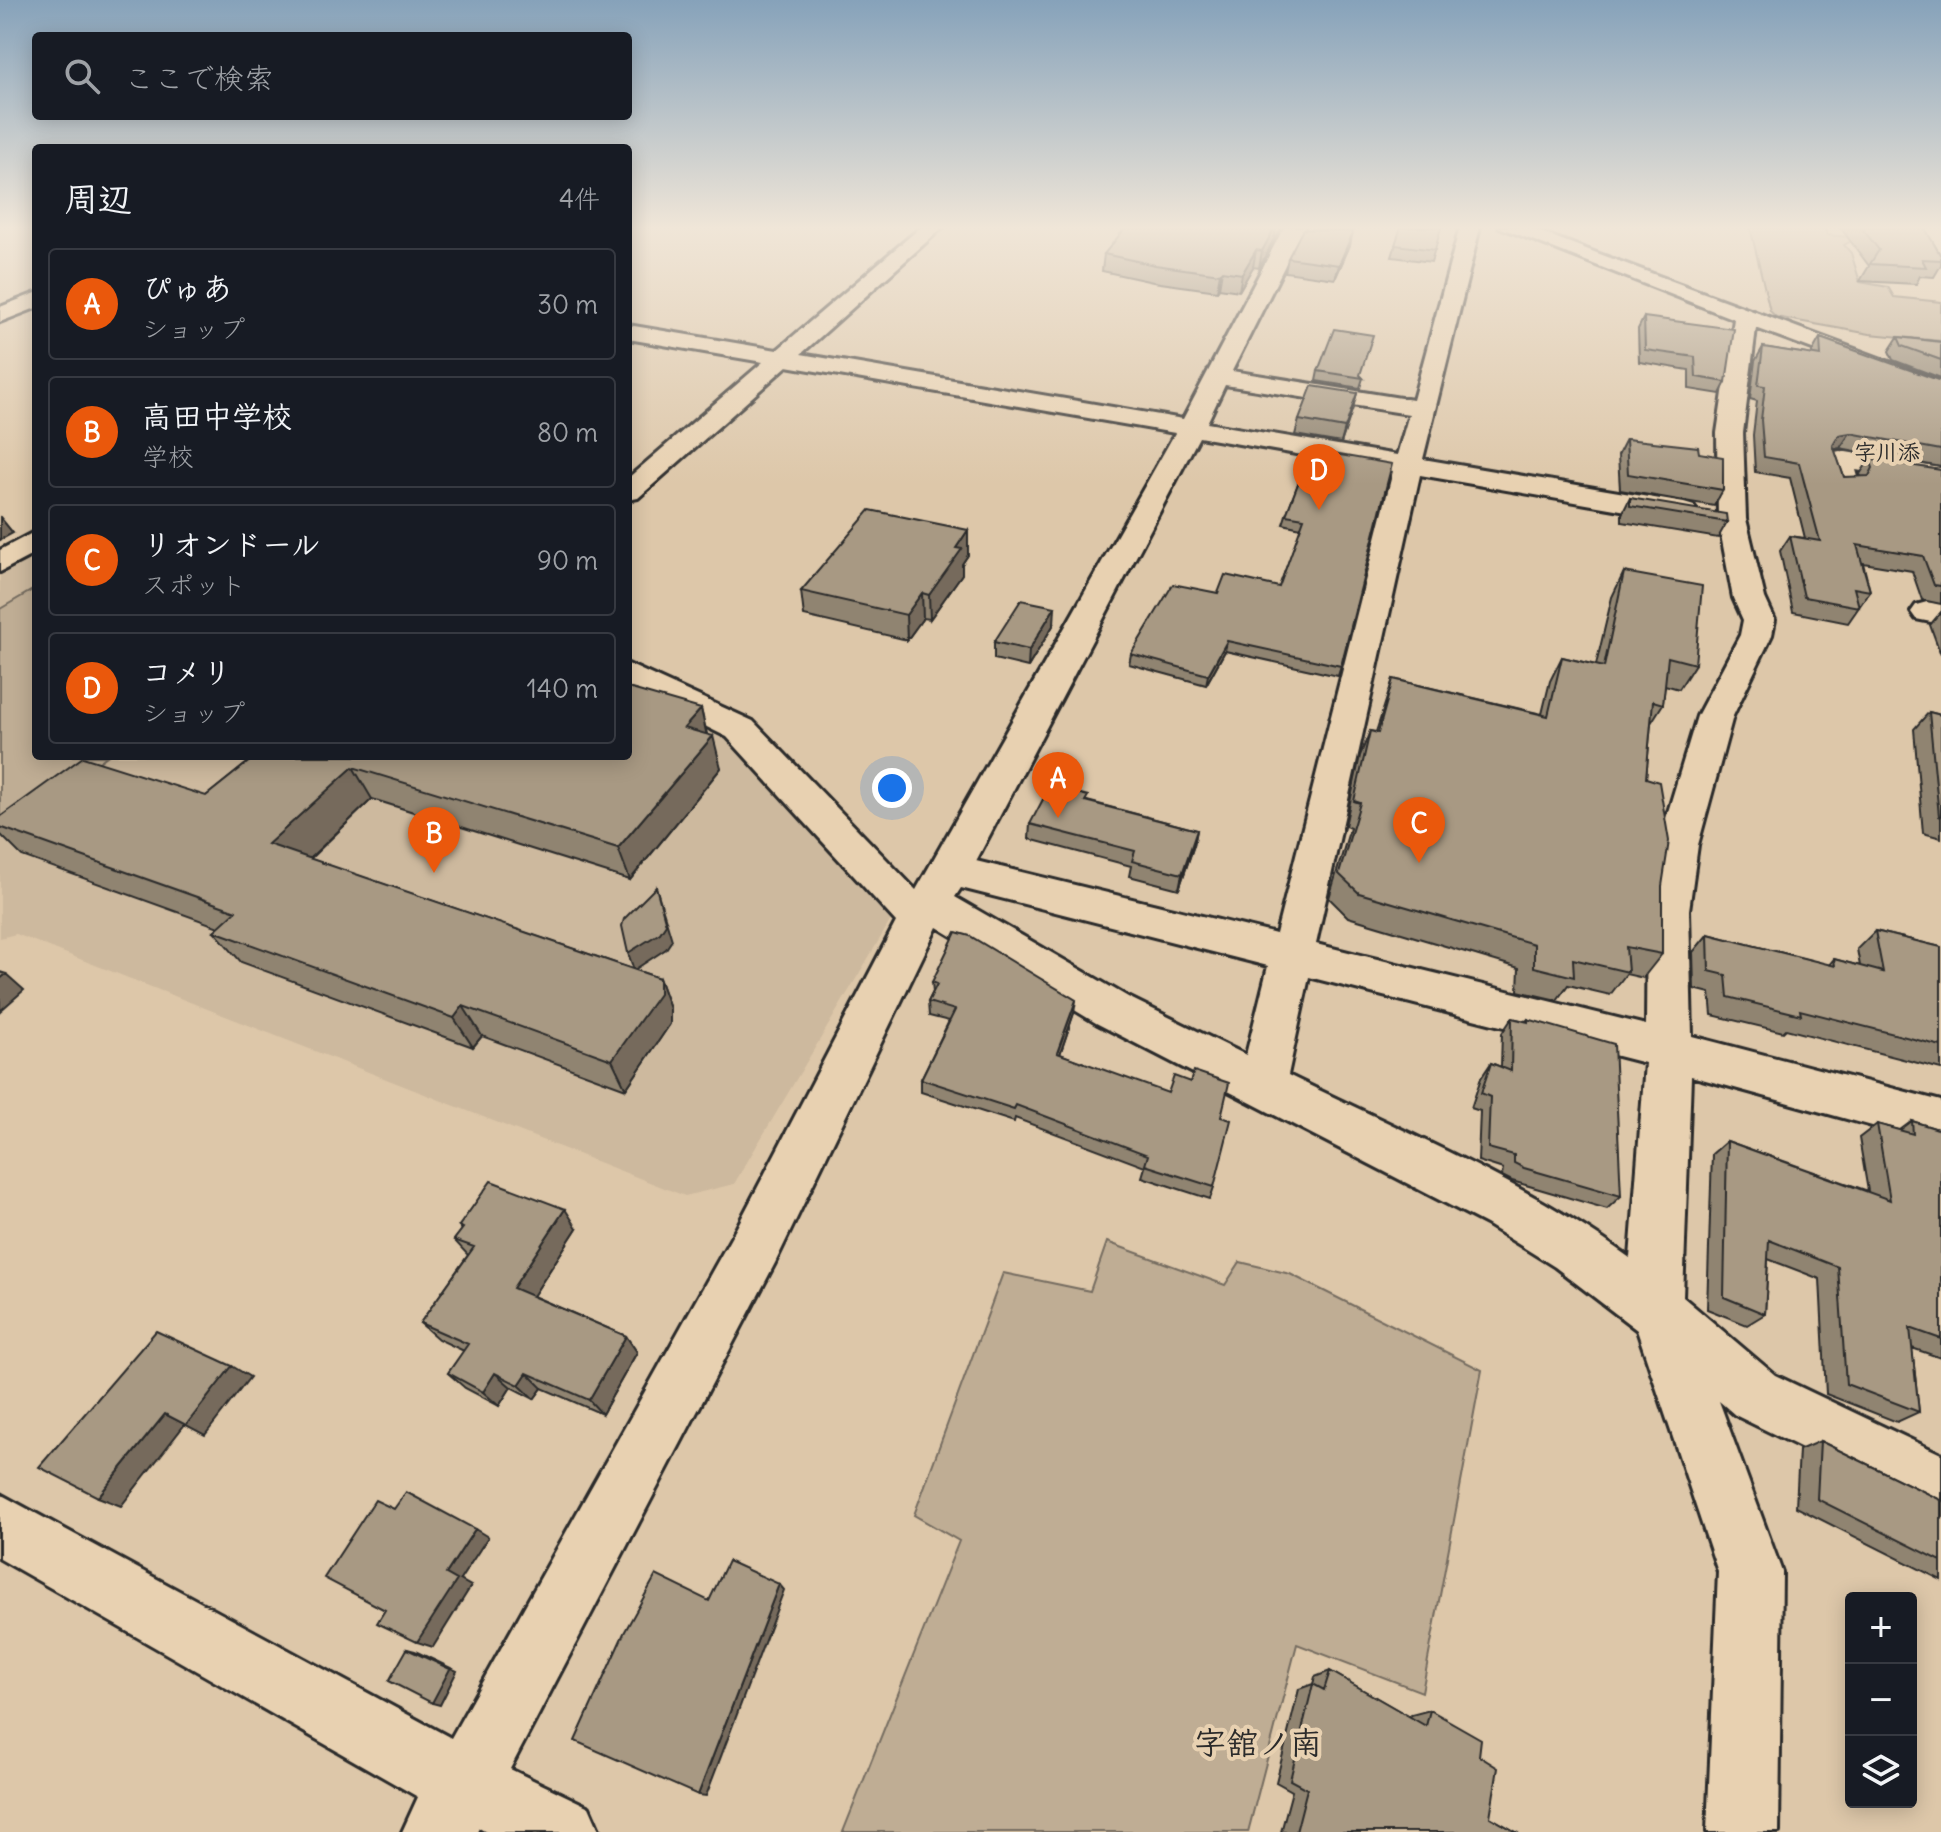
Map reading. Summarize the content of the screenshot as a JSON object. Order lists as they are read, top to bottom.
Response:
{
  "districts": ["字川添", "字舘ノ南"],
  "page": {
    "search": "ここで検索",
    "heading": ["周辺", "4件"],
    "list": [
      {
        "mark": "A",
        "name": "ぴゅあ",
        "note": "ショップ",
        "value": "30 m"
      },
      {
        "mark": "B",
        "name": "高田中学校",
        "note": "学校",
        "value": "80 m"
      },
      {
        "mark": "C",
        "name": "リオンドール",
        "note": "スポット",
        "value": "90 m"
      },
      {
        "mark": "D",
        "name": "コメリ",
        "note": "ショップ",
        "value": "140 m"
      }
    ],
    "pins": [
      "D",
      "A",
      "C",
      "B"
    ],
    "map_buttons": ["+", "−"]
  }
}
